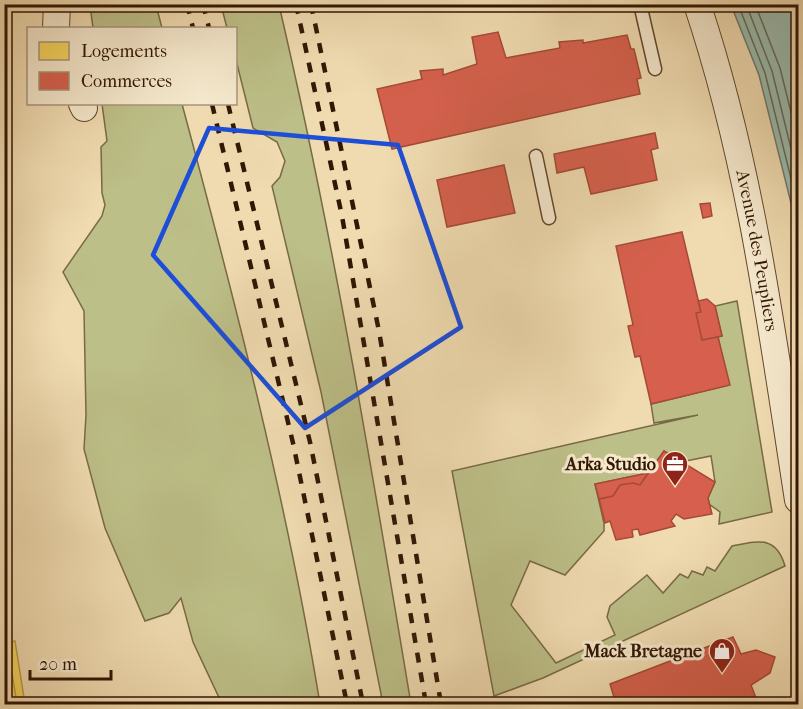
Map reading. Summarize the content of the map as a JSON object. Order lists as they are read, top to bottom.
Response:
{
  "streets": {
    "street": ["Avenue des Peupliers"]
  },
  "places": {
    "office": ["Arka Studio"],
    "shop": ["Mack Bretagne"]
  },
  "legend": ["Logements", "Commerces"],
  "scale_bar": "20 m"
}
